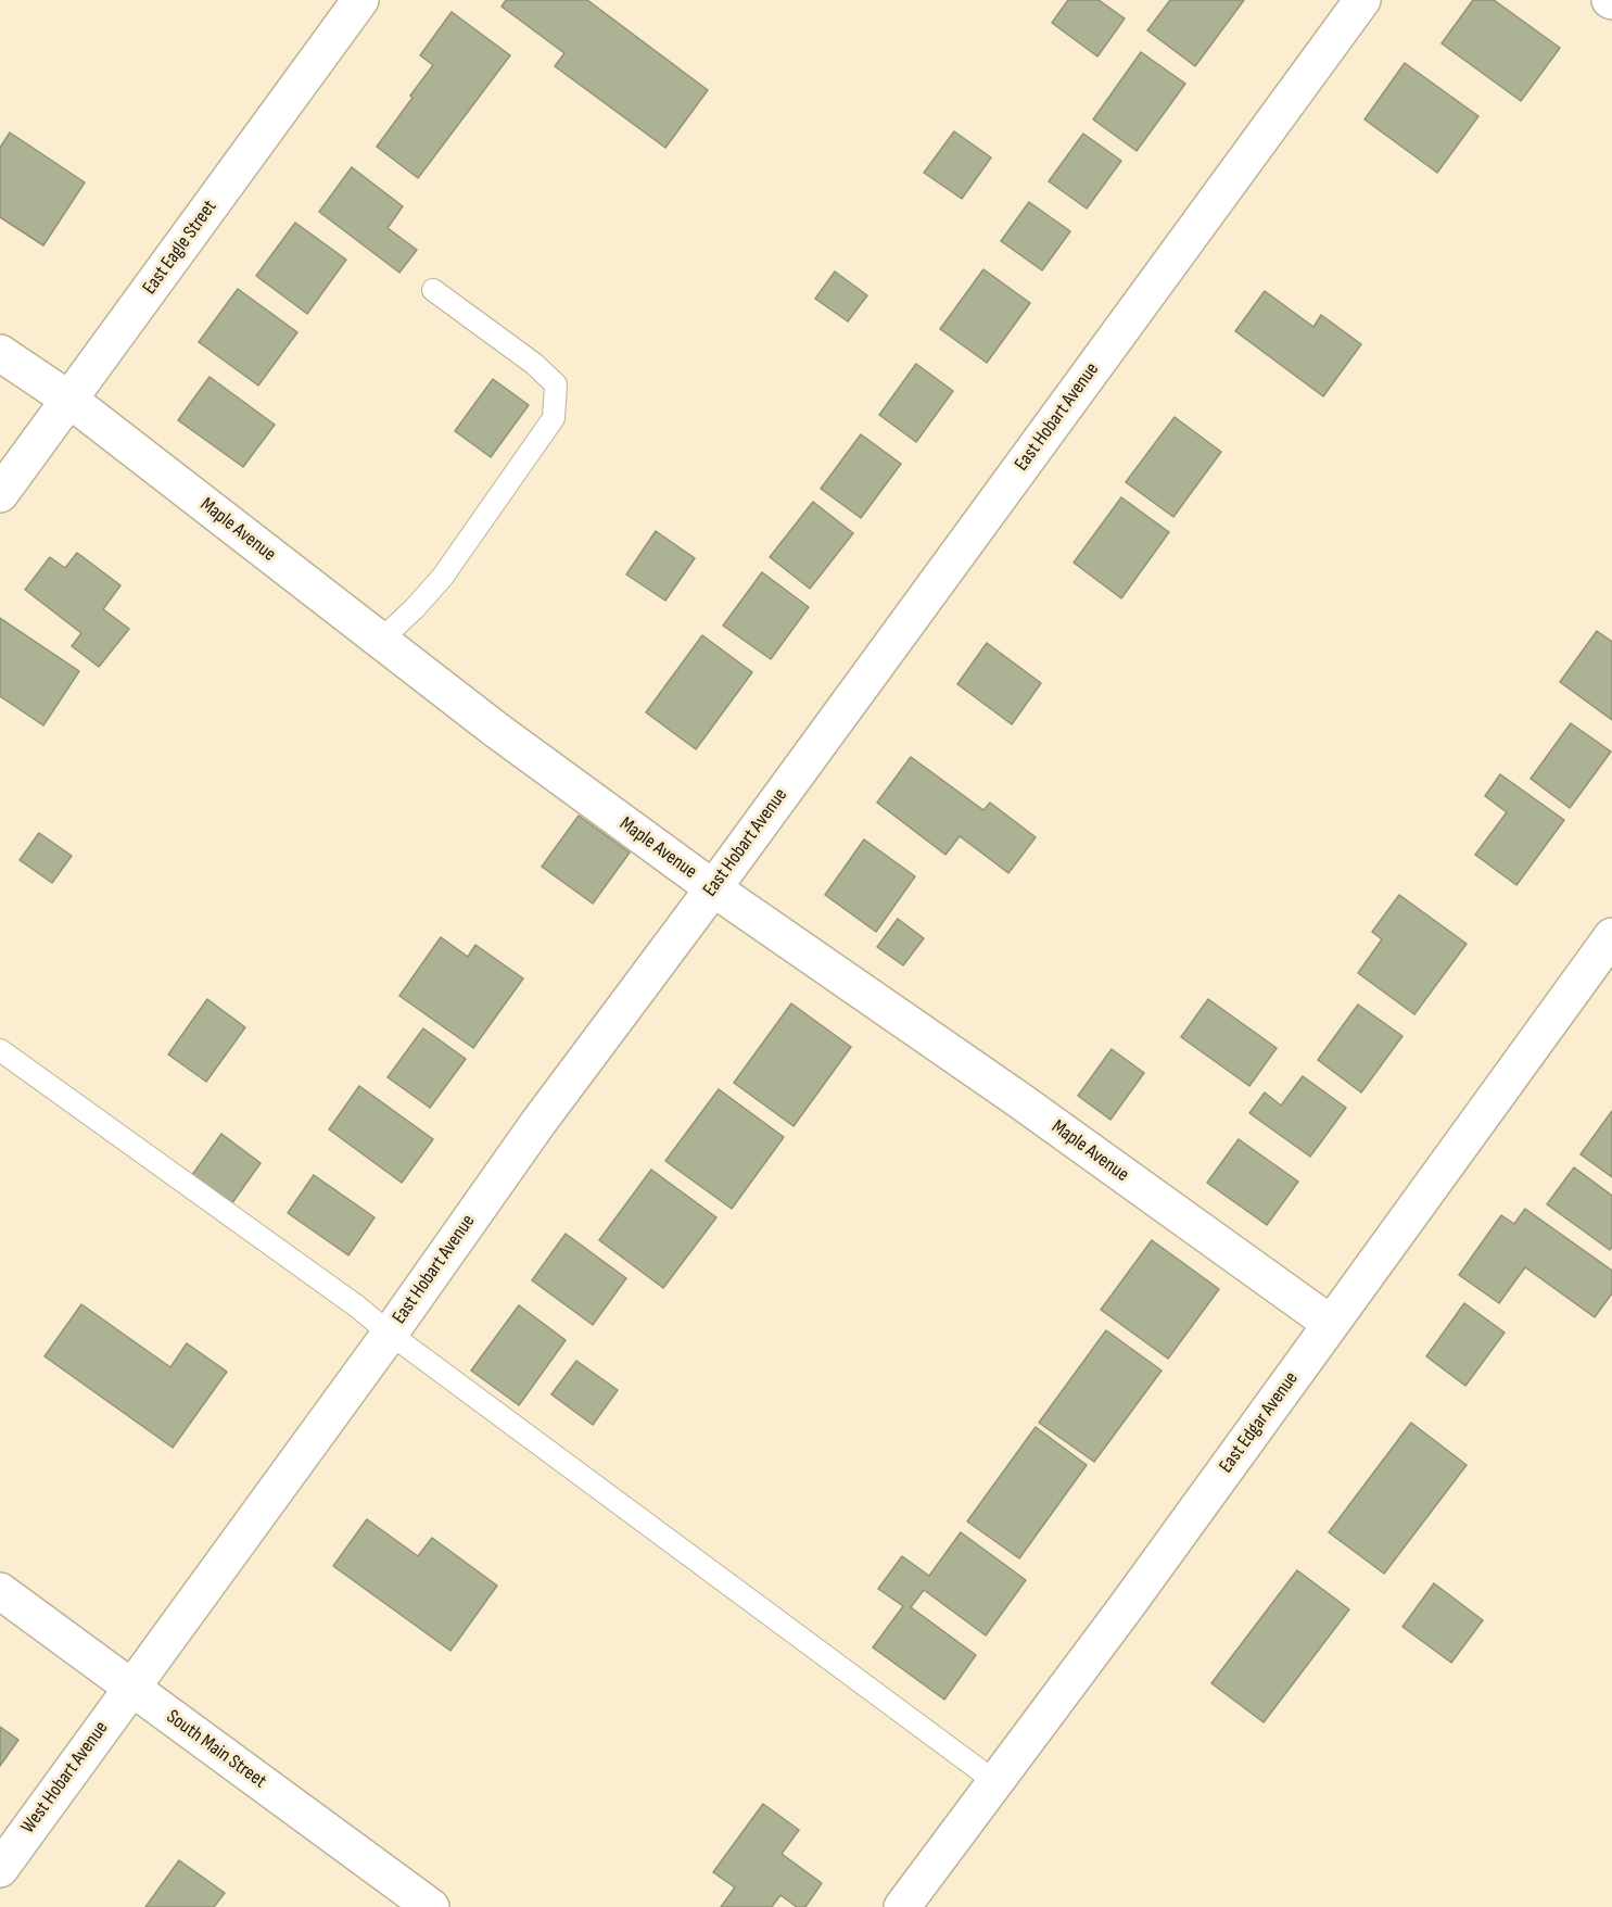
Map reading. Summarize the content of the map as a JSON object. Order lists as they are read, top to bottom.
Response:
{
  "streets": {
    "street": [
      "East Eagle Street",
      "East Hobart Avenue",
      "Maple Avenue",
      "East Edgar Avenue",
      "South Main Street",
      "West Hobart Avenue"
    ]
  },
  "crossings": [
    ["East Eagle Street", "Maple Avenue"],
    ["East Hobart Avenue", "Maple Avenue"],
    ["East Hobart Avenue", "South Main Street"],
    ["East Hobart Avenue", "West Hobart Avenue"],
    ["Maple Avenue", "East Edgar Avenue"],
    ["South Main Street", "West Hobart Avenue"]
  ]
}
